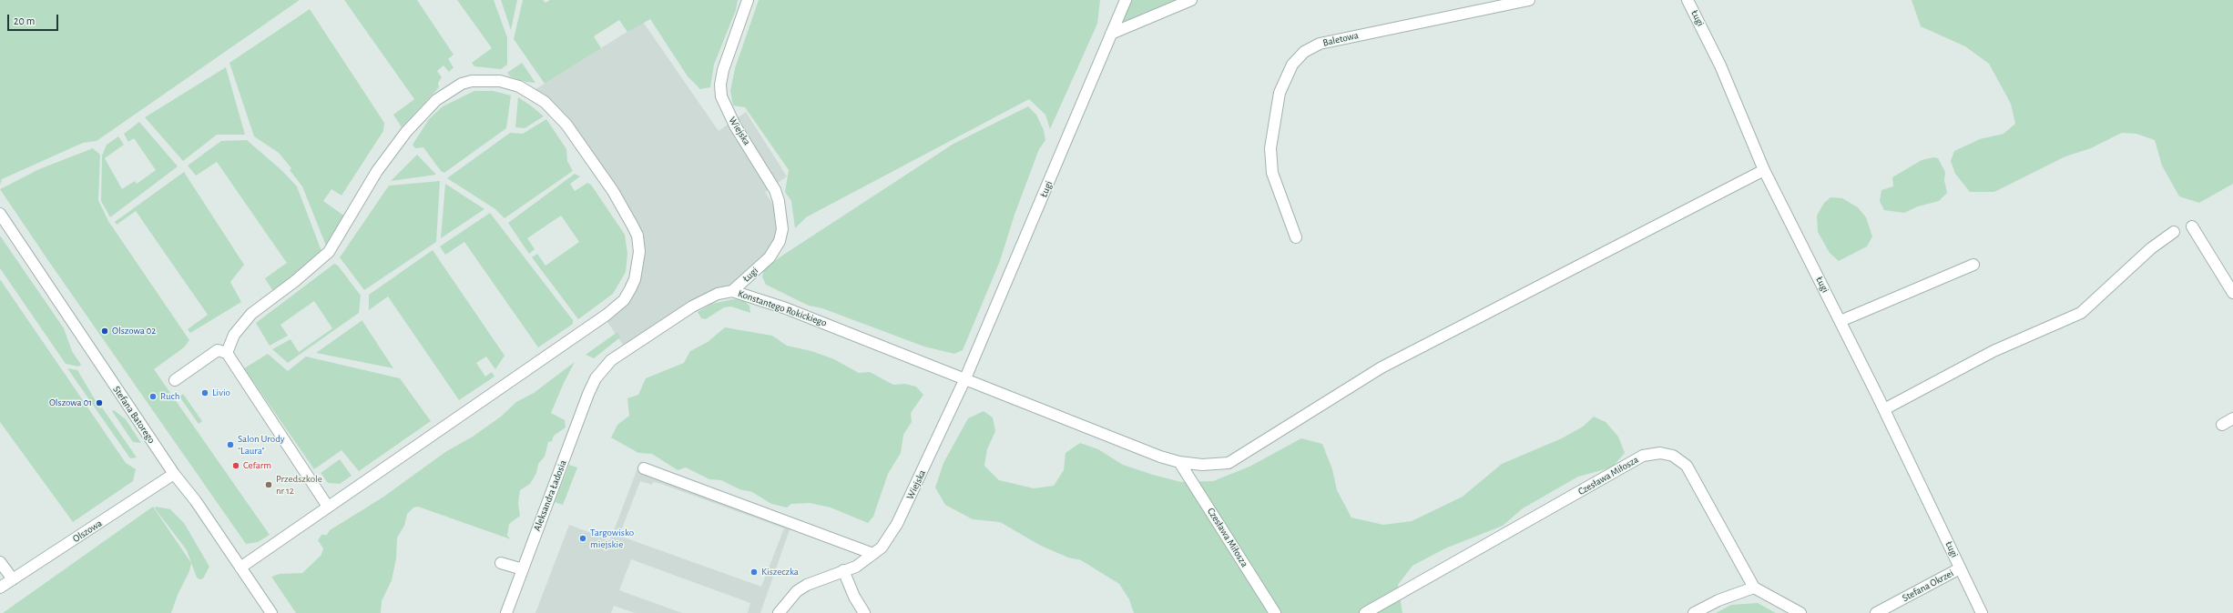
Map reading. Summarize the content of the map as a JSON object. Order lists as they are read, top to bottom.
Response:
{
  "streets": {
    "street": [
      "Ługi",
      "Baletowa",
      "Wiejska",
      "Konstantego Rokickiego",
      "Stefana Batorego",
      "Czesława Miłosza",
      "Aleksandra Ładosia",
      "Olszowa",
      "Stefana Okrzei"
    ]
  },
  "crossings": [
    ["Ługi", "Wiejska"],
    ["Ługi", "Konstantego Rokickiego"],
    ["Ługi", "Stefana Okrzei"],
    ["Wiejska", "Konstantego Rokickiego"],
    ["Konstantego Rokickiego", "Czesława Miłosza"],
    ["Konstantego Rokickiego", "Aleksandra Ładosia"],
    ["Stefana Batorego", "Olszowa"]
  ],
  "places": [
    "Olszowa 02",
    "Livio",
    "Ruch",
    "Olszowa 01",
    "Salon Urody \"Laura\"",
    "Cefarm",
    "Przedszkole nr 12",
    "Targowisko miejskie",
    "Kiszeczka"
  ],
  "scale_bar": "20 m"
}
